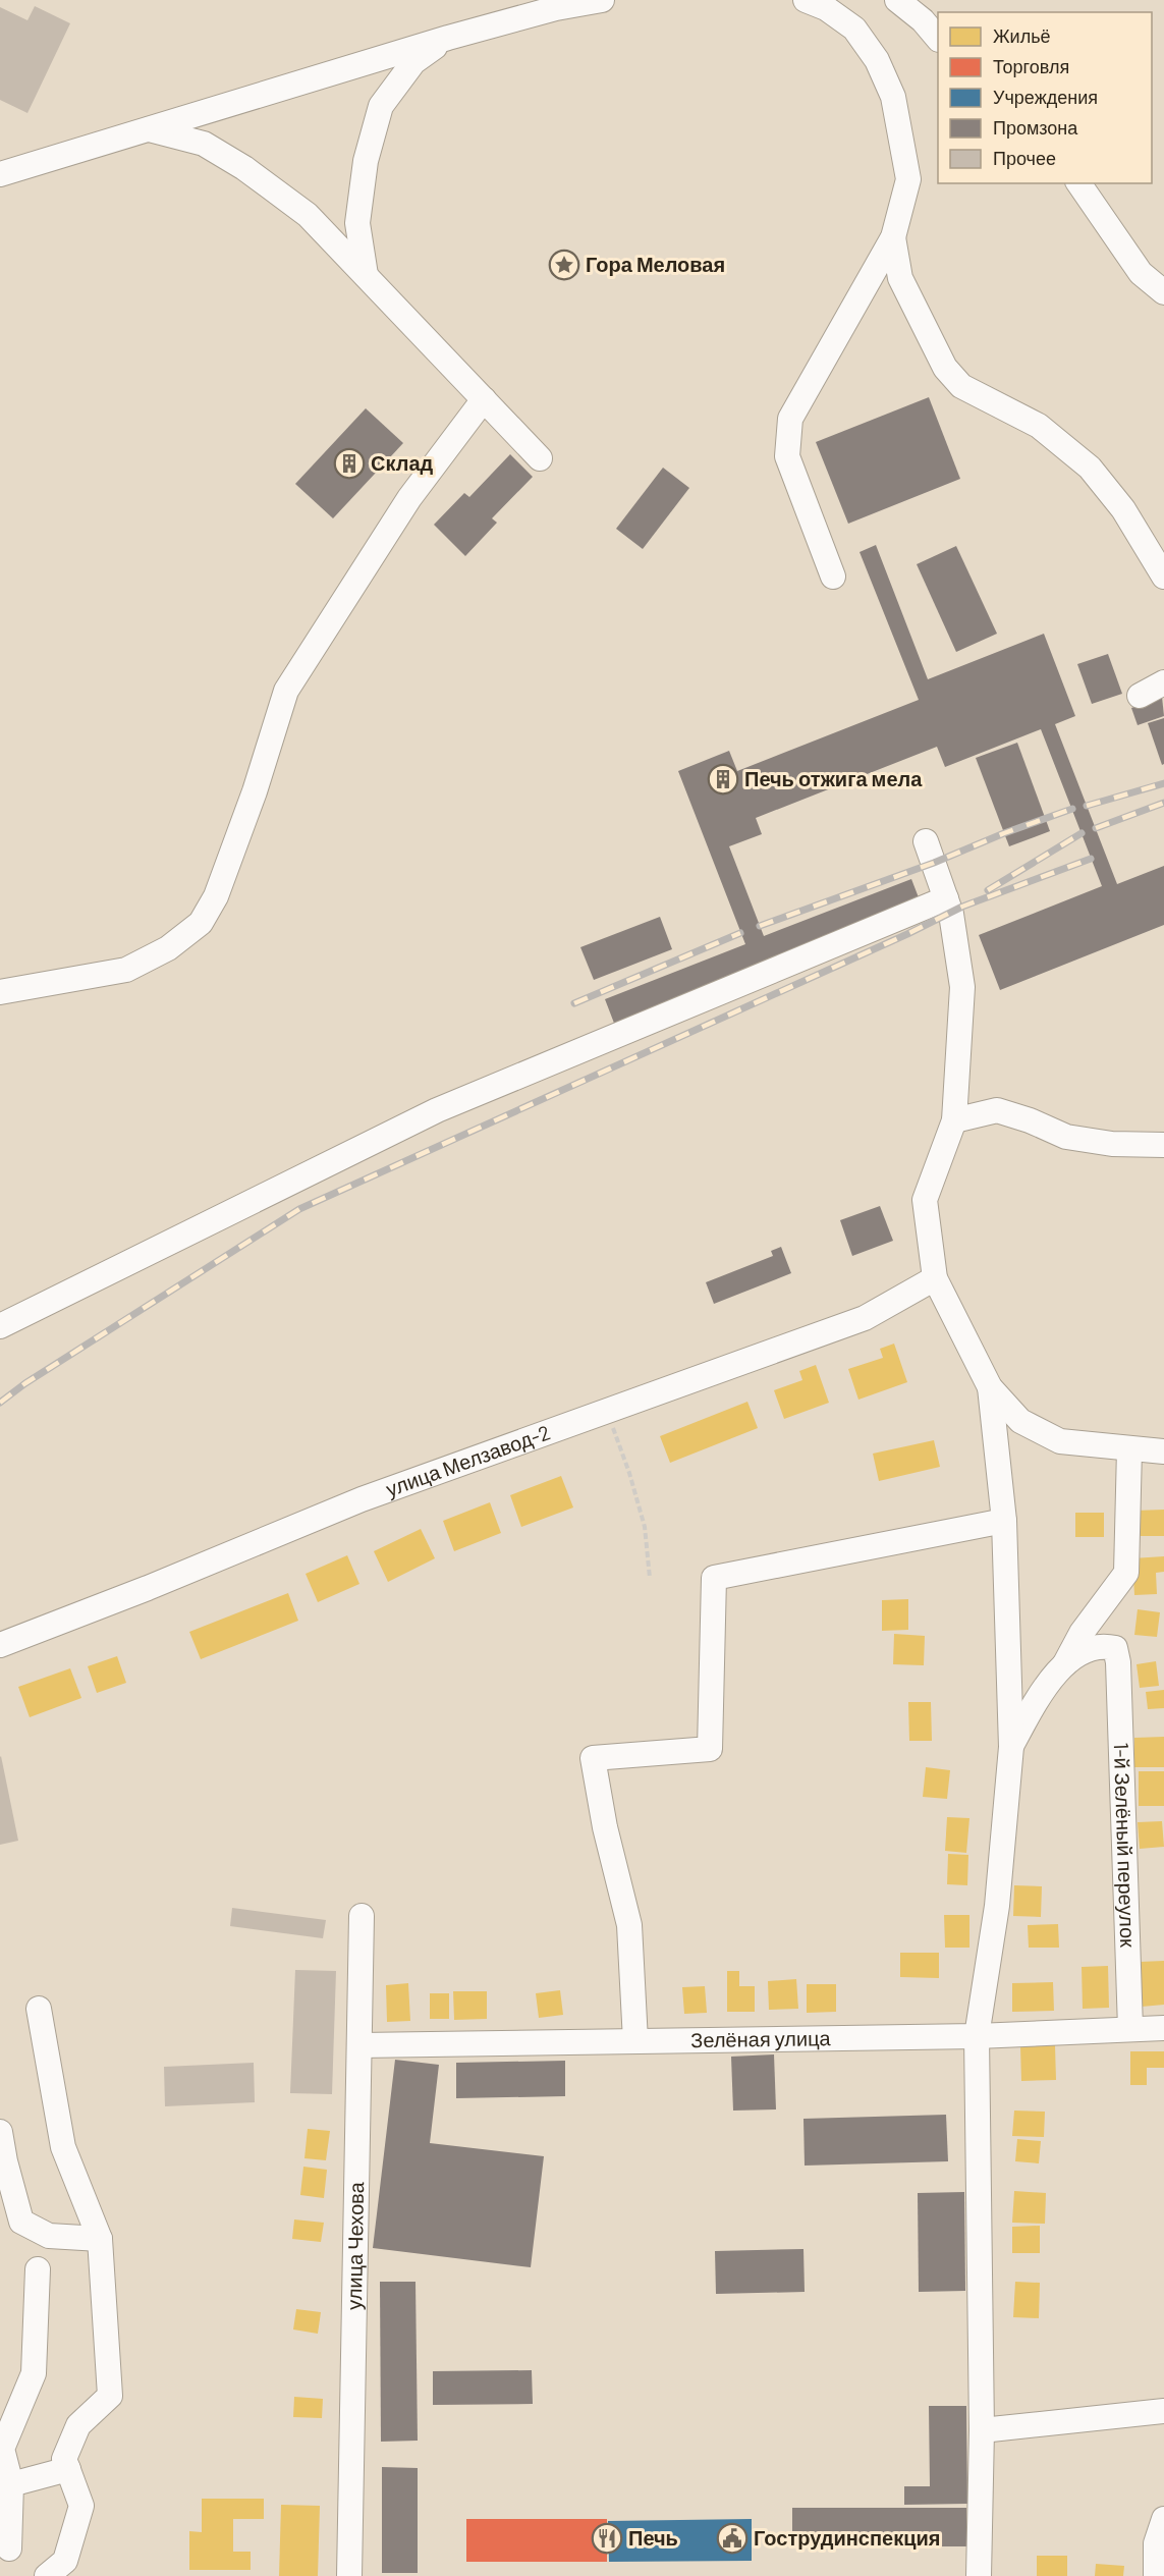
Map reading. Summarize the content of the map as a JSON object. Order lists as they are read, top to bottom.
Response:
{
  "streets": {
    "street": [
      "улица Мелзавод-2",
      "1-й Зелёный переулок",
      "Зелёная улица",
      "улица Чехова"
    ]
  },
  "crossings": [
    ["1-й Зелёный переулок", "Зелёная улица"],
    ["Зелёная улица", "улица Чехова"]
  ],
  "places": {
    "place": ["Гора Меловая"],
    "building": ["Склад", "Печь отжига мела"],
    "restaurant": ["Печь"],
    "public building": ["Гострудинспекция"]
  },
  "legend": [
    "Жильё",
    "Торговля",
    "Учреждения",
    "Промзона",
    "Прочее"
  ]
}
